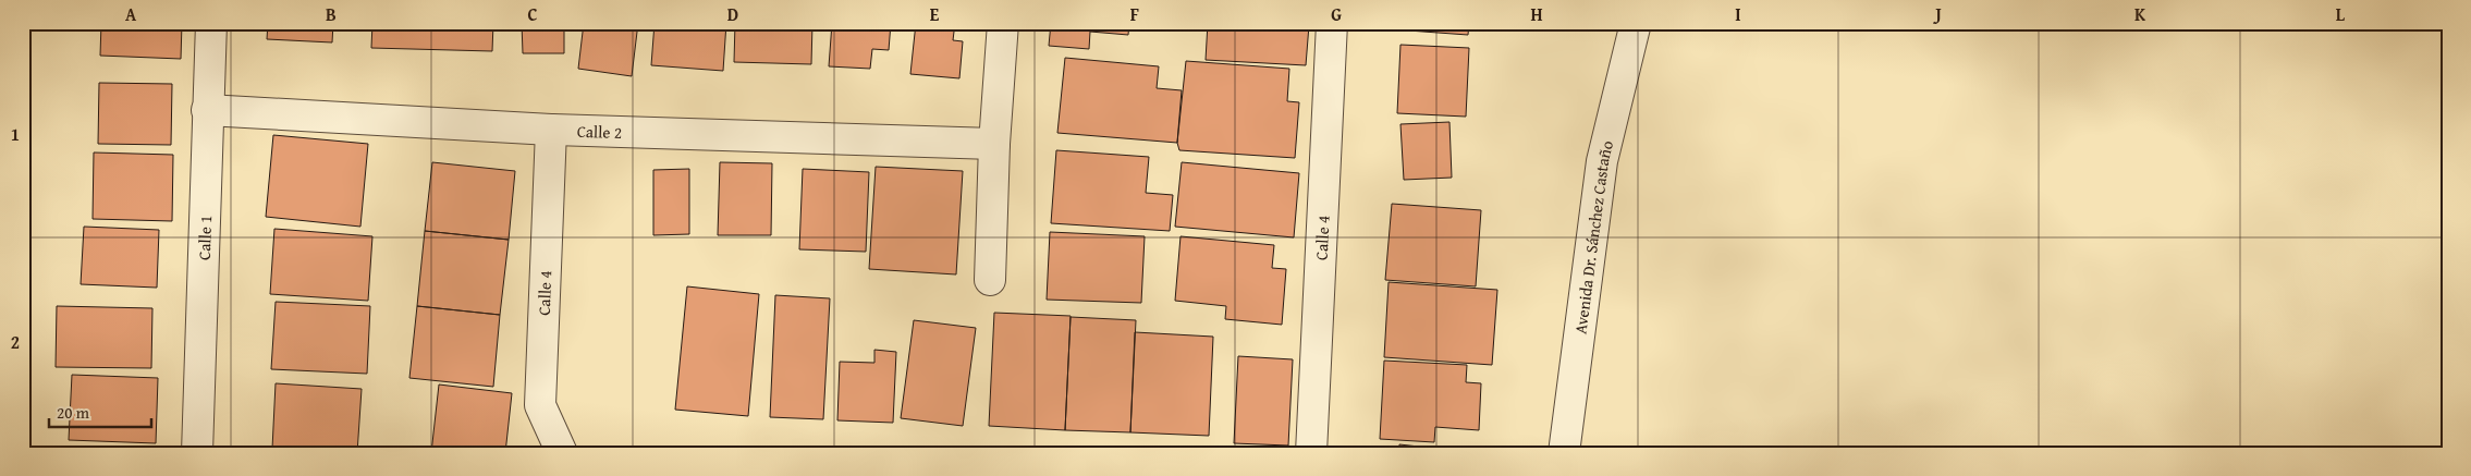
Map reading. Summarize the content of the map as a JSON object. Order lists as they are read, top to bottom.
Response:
{
  "streets": {
    "street": [
      "Calle 2",
      "Avenida Dr. Sánchez Castaño",
      "Calle 1",
      "Calle 4"
    ]
  },
  "crossings": [
    ["Calle 2", "Calle 1"],
    ["Calle 2", "Calle 4"]
  ],
  "scale_bar": "20 m",
  "grid": {
    "columns": [
      "A",
      "B",
      "C",
      "D",
      "E",
      "F",
      "G",
      "H",
      "I",
      "J",
      "K",
      "L"
    ],
    "rows": ["1", "2"]
  }
}
